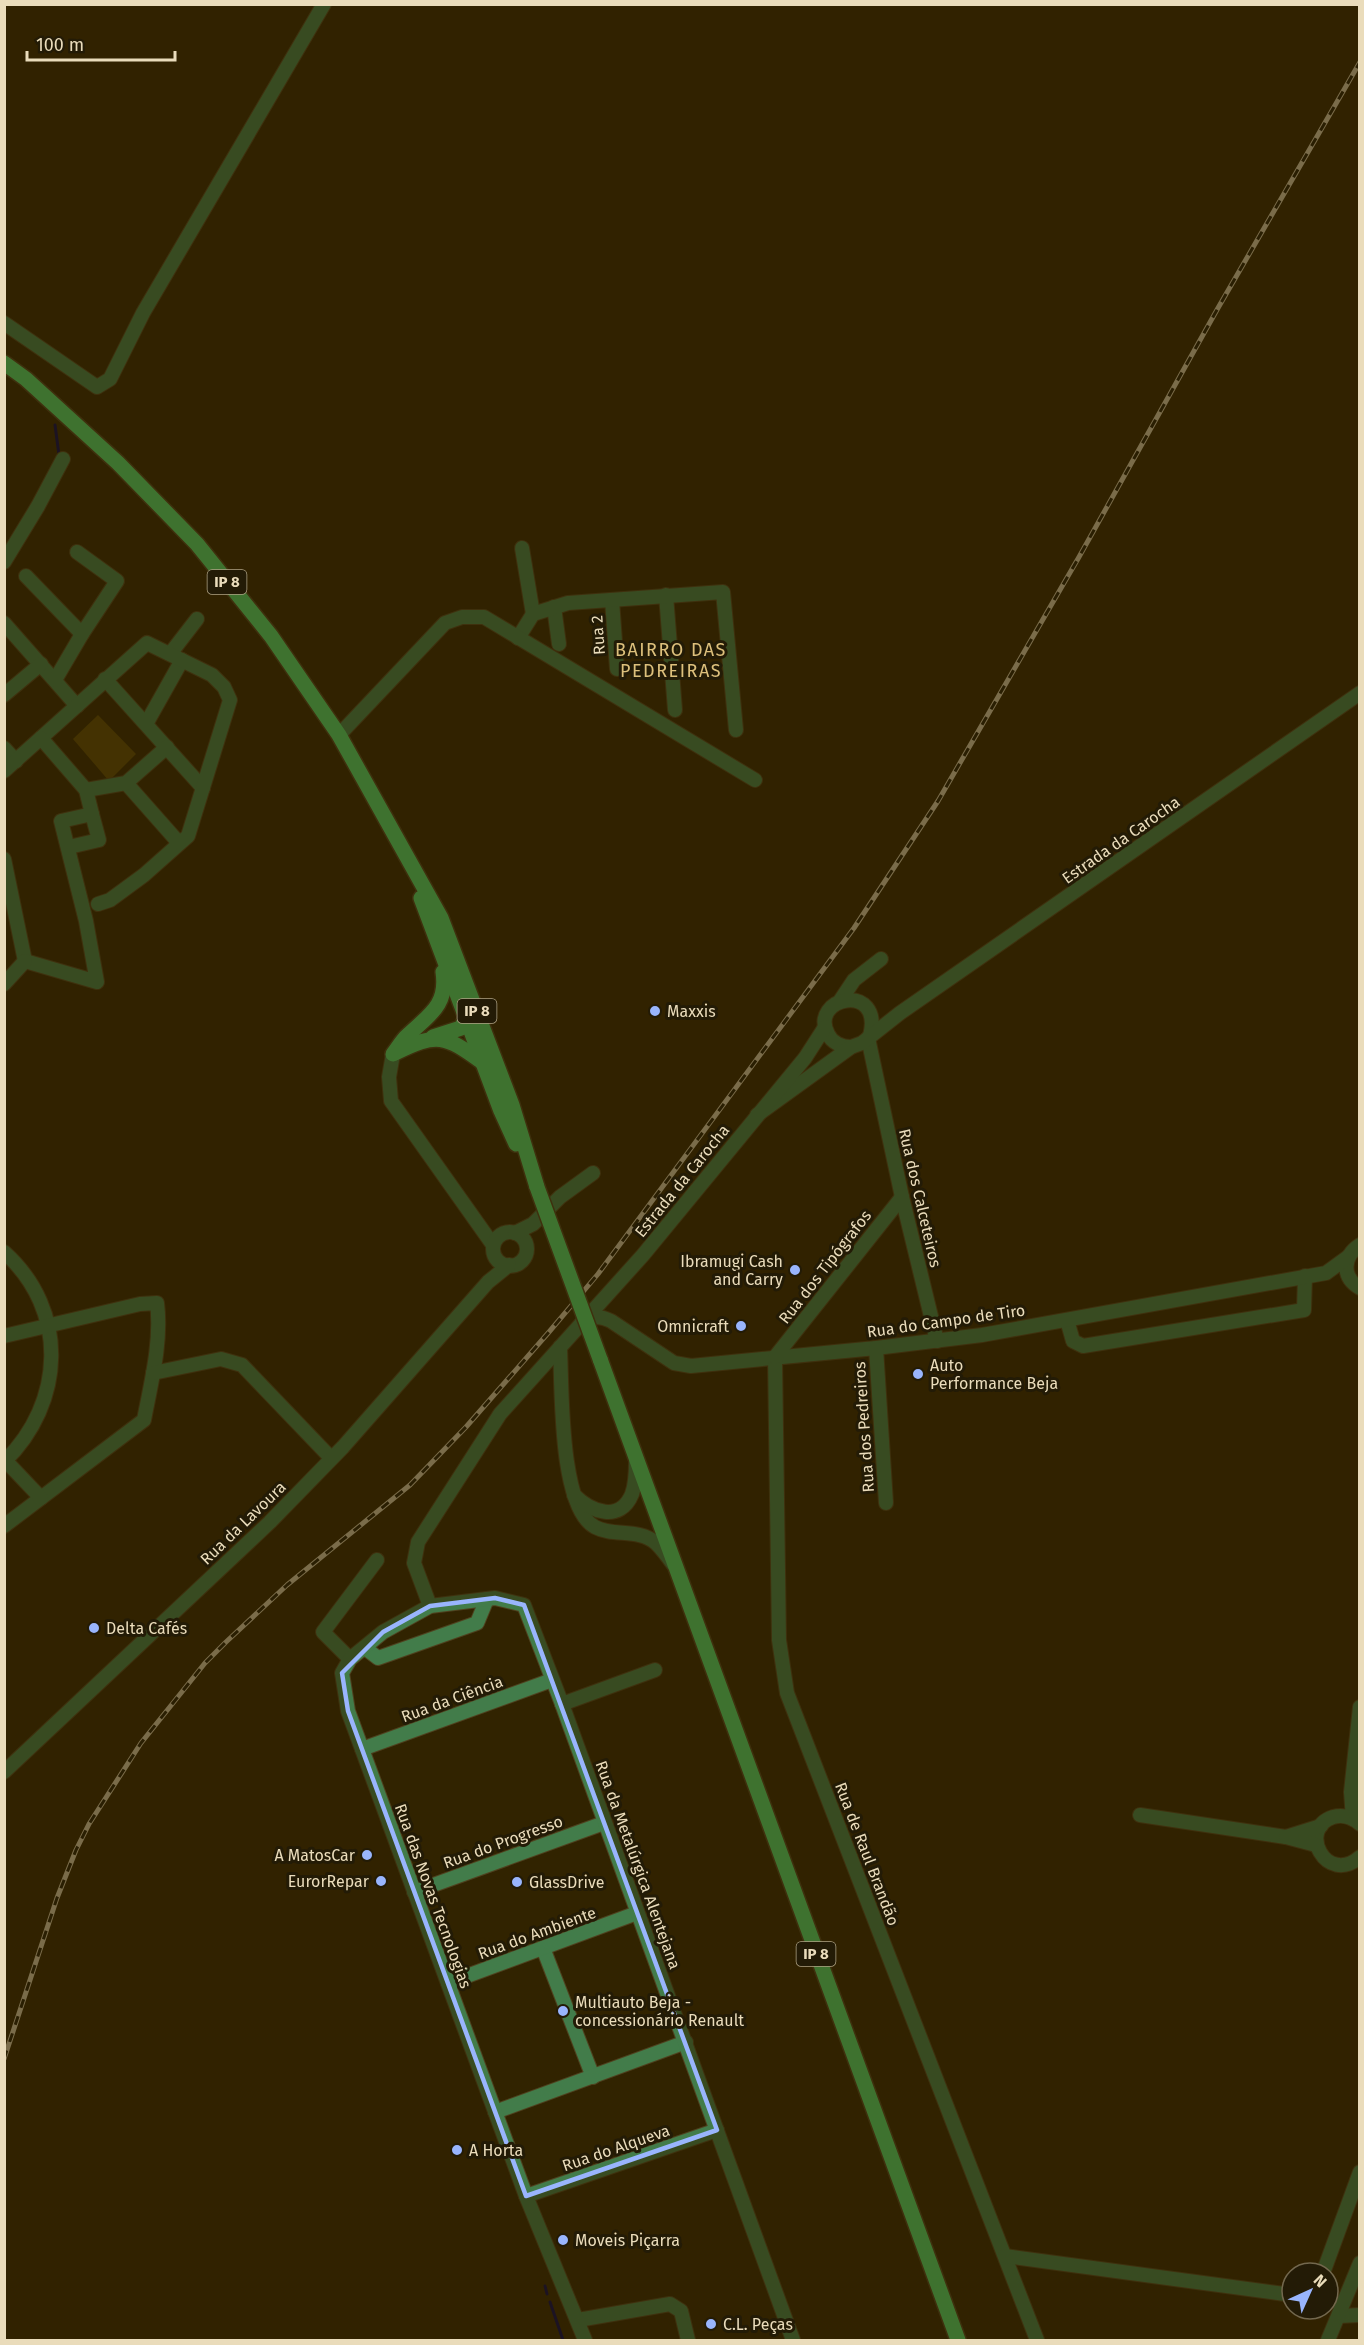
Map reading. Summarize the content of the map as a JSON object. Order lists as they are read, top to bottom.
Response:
{
  "streets": {
    "main road": ["IP 8"],
    "street": [
      "Rua 2",
      "Estrada da Carocha",
      "Rua dos Calceteiros",
      "Rua dos Tipógrafos",
      "Rua do Campo de Tiro",
      "Rua dos Pedreiros",
      "Rua da Lavoura",
      "Rua da Ciência",
      "Rua do Progresso",
      "Rua de Raul Brandão",
      "Rua da Metalúrgica Alentejana",
      "Rua das Novas Tecnologias",
      "Rua do Ambiente",
      "Rua do Alqueva"
    ]
  },
  "crossings": [
    ["Estrada da Carocha", "Rua dos Calceteiros"],
    ["Estrada da Carocha", "Rua do Campo de Tiro"],
    ["Rua dos Calceteiros", "Rua dos Tipógrafos"],
    ["Rua dos Calceteiros", "Rua do Campo de Tiro"],
    ["Rua dos Tipógrafos", "Rua do Campo de Tiro"],
    ["Rua dos Tipógrafos", "Rua de Raul Brandão"],
    ["Rua do Campo de Tiro", "Rua dos Pedreiros"],
    ["Rua do Campo de Tiro", "Rua de Raul Brandão"],
    ["Rua da Ciência", "Rua da Metalúrgica Alentejana"],
    ["Rua da Ciência", "Rua das Novas Tecnologias"],
    ["Rua do Progresso", "Rua da Metalúrgica Alentejana"],
    ["Rua do Progresso", "Rua das Novas Tecnologias"],
    ["Rua da Metalúrgica Alentejana", "Rua do Ambiente"],
    ["Rua da Metalúrgica Alentejana", "Rua do Alqueva"],
    ["Rua das Novas Tecnologias", "Rua do Ambiente"],
    ["Rua das Novas Tecnologias", "Rua do Alqueva"]
  ],
  "districts": ["BAIRRO DAS PEDREIRAS"],
  "places": [
    "Maxxis",
    "Ibramugi Cash and Carry",
    "Omnicraft",
    "Auto Performance Beja",
    "Delta Cafés",
    "A MatosCar",
    "EurorRepar",
    "GlassDrive",
    "Multiauto Beja - concessionário Renault",
    "A Horta",
    "Moveis Piçarra",
    "C.L. Peças"
  ],
  "scale_bar": "100 m",
  "north": "top right"
}
